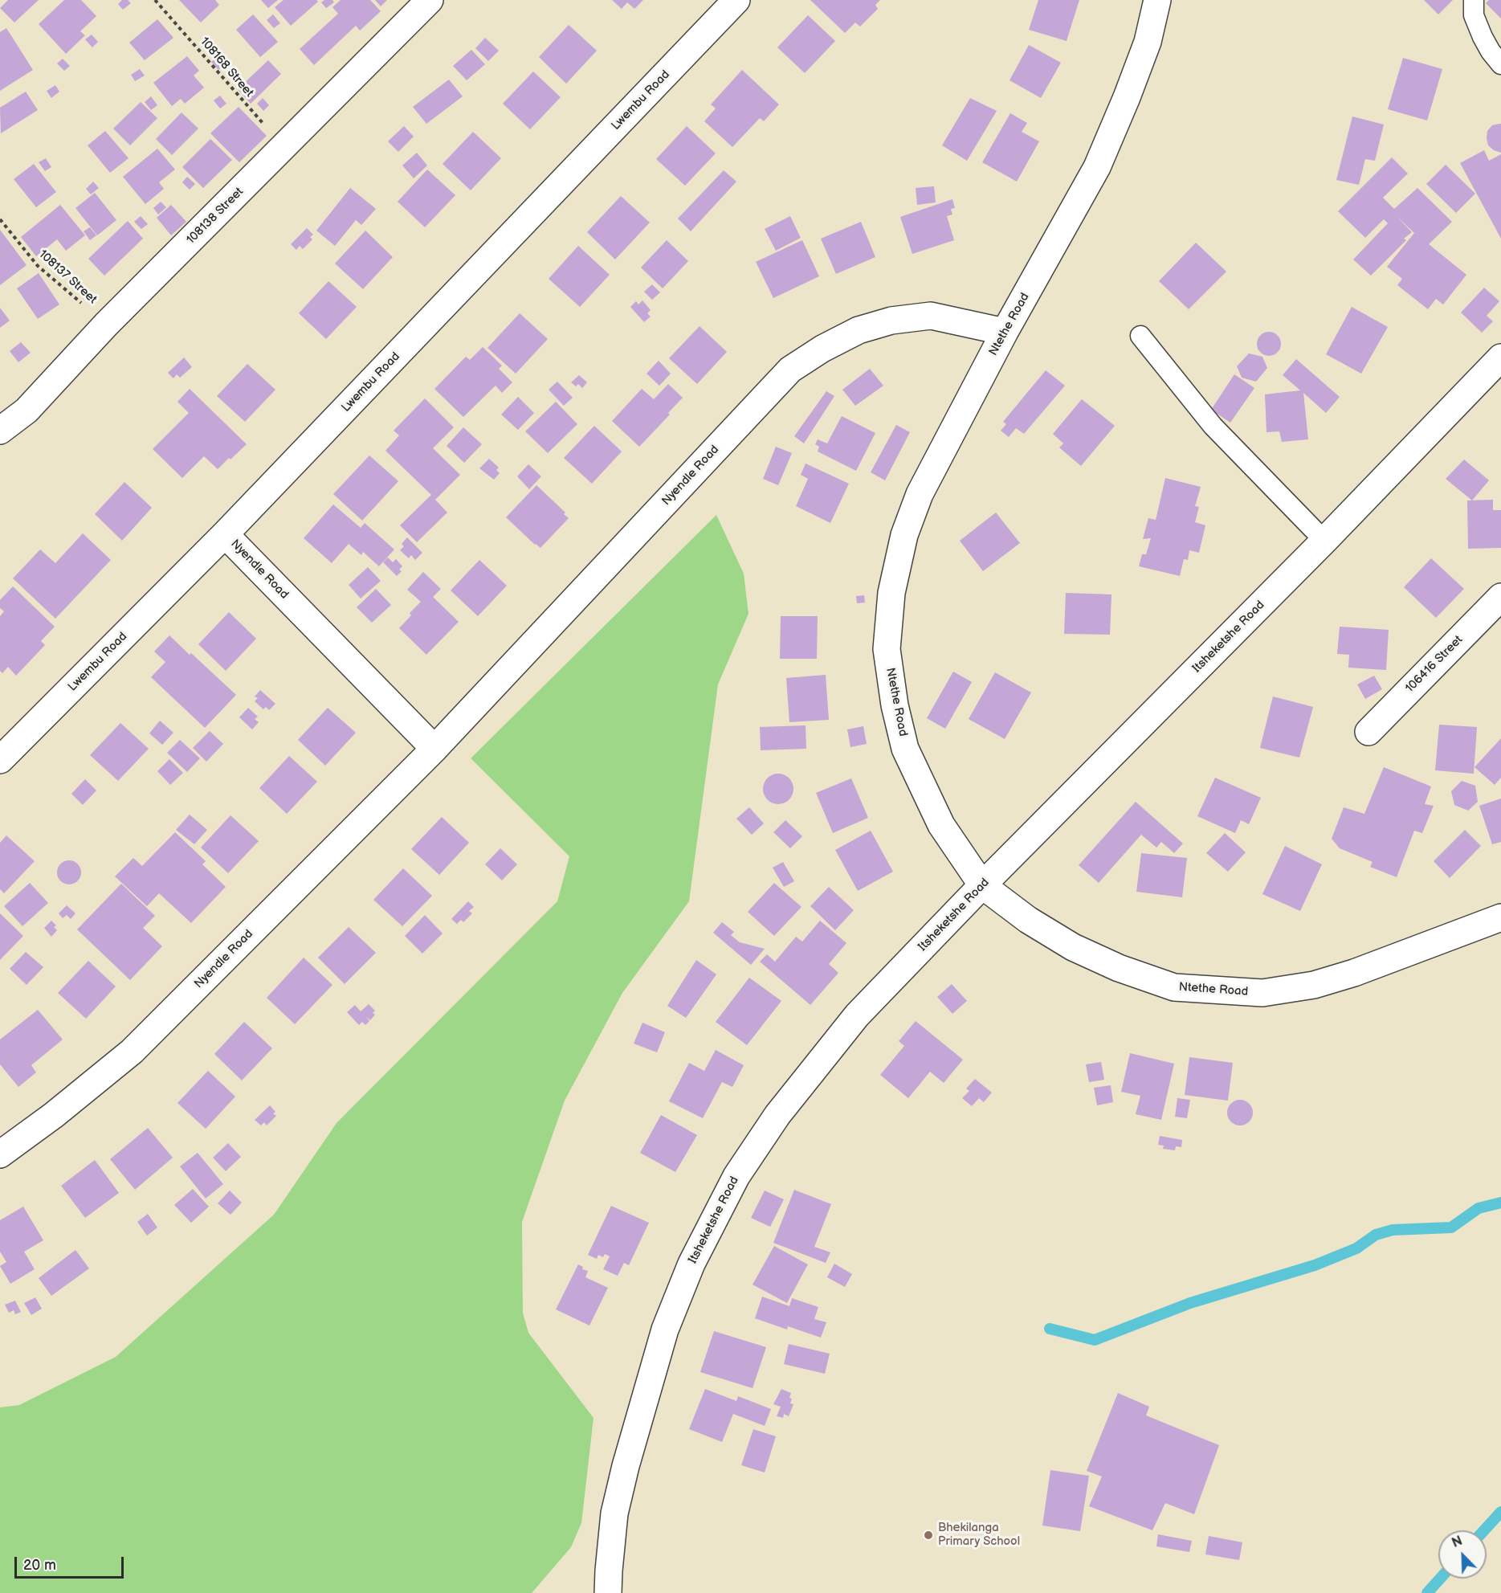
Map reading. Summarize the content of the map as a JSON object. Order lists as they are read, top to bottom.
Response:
{
  "streets": {
    "street": [
      "Lwembu Road",
      "108138 Street",
      "Ntethe Road",
      "Nyendle Road",
      "Itsheketshe Road",
      "106416 Street"
    ],
    "path": ["108168 Street", "108137 Street"]
  },
  "crossings": [
    ["108168 Street", "108138 Street"],
    ["Lwembu Road", "Nyendle Road"],
    ["108138 Street", "108137 Street"],
    ["Ntethe Road", "Nyendle Road"],
    ["Ntethe Road", "Itsheketshe Road"]
  ],
  "places": ["Bhekilanga Primary School"],
  "scale_bar": "20 m",
  "north": "top left"
}
